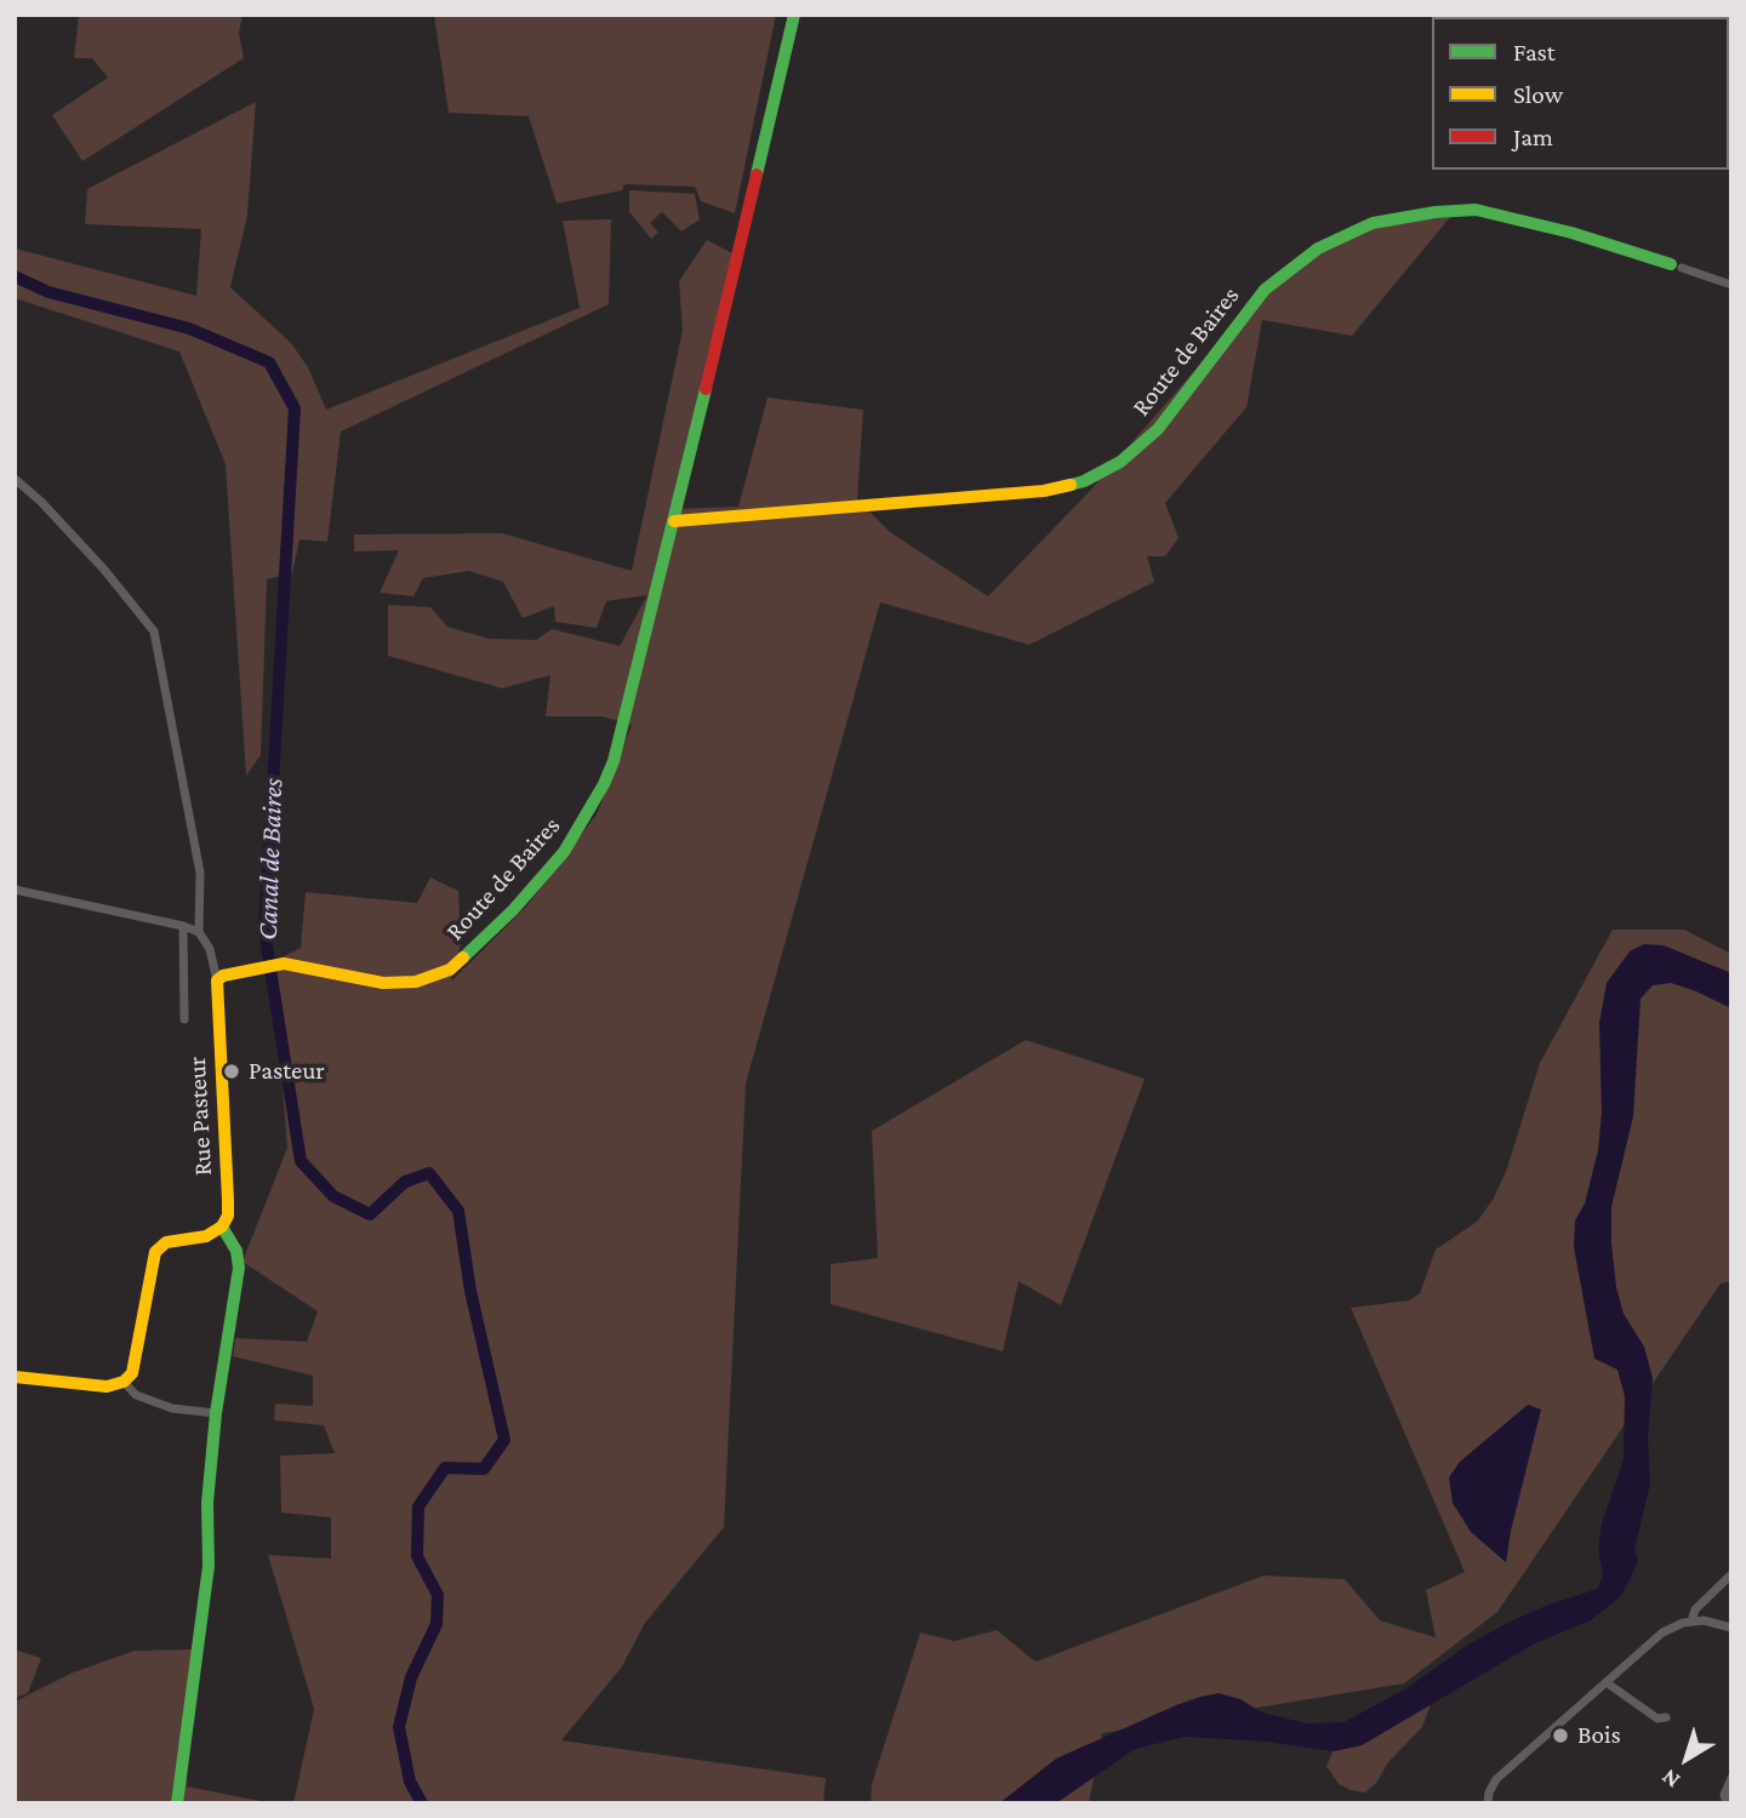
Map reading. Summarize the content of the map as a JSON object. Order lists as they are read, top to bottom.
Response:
{
  "streets": {
    "street": ["Route de Baires", "Rue Pasteur"]
  },
  "crossings": [
    ["Route de Baires", "Rue Pasteur"]
  ],
  "water": ["Canal de Baires"],
  "places": ["Pasteur", "Bois"],
  "legend": ["Fast", "Slow", "Jam"],
  "north": "bottom left"
}
